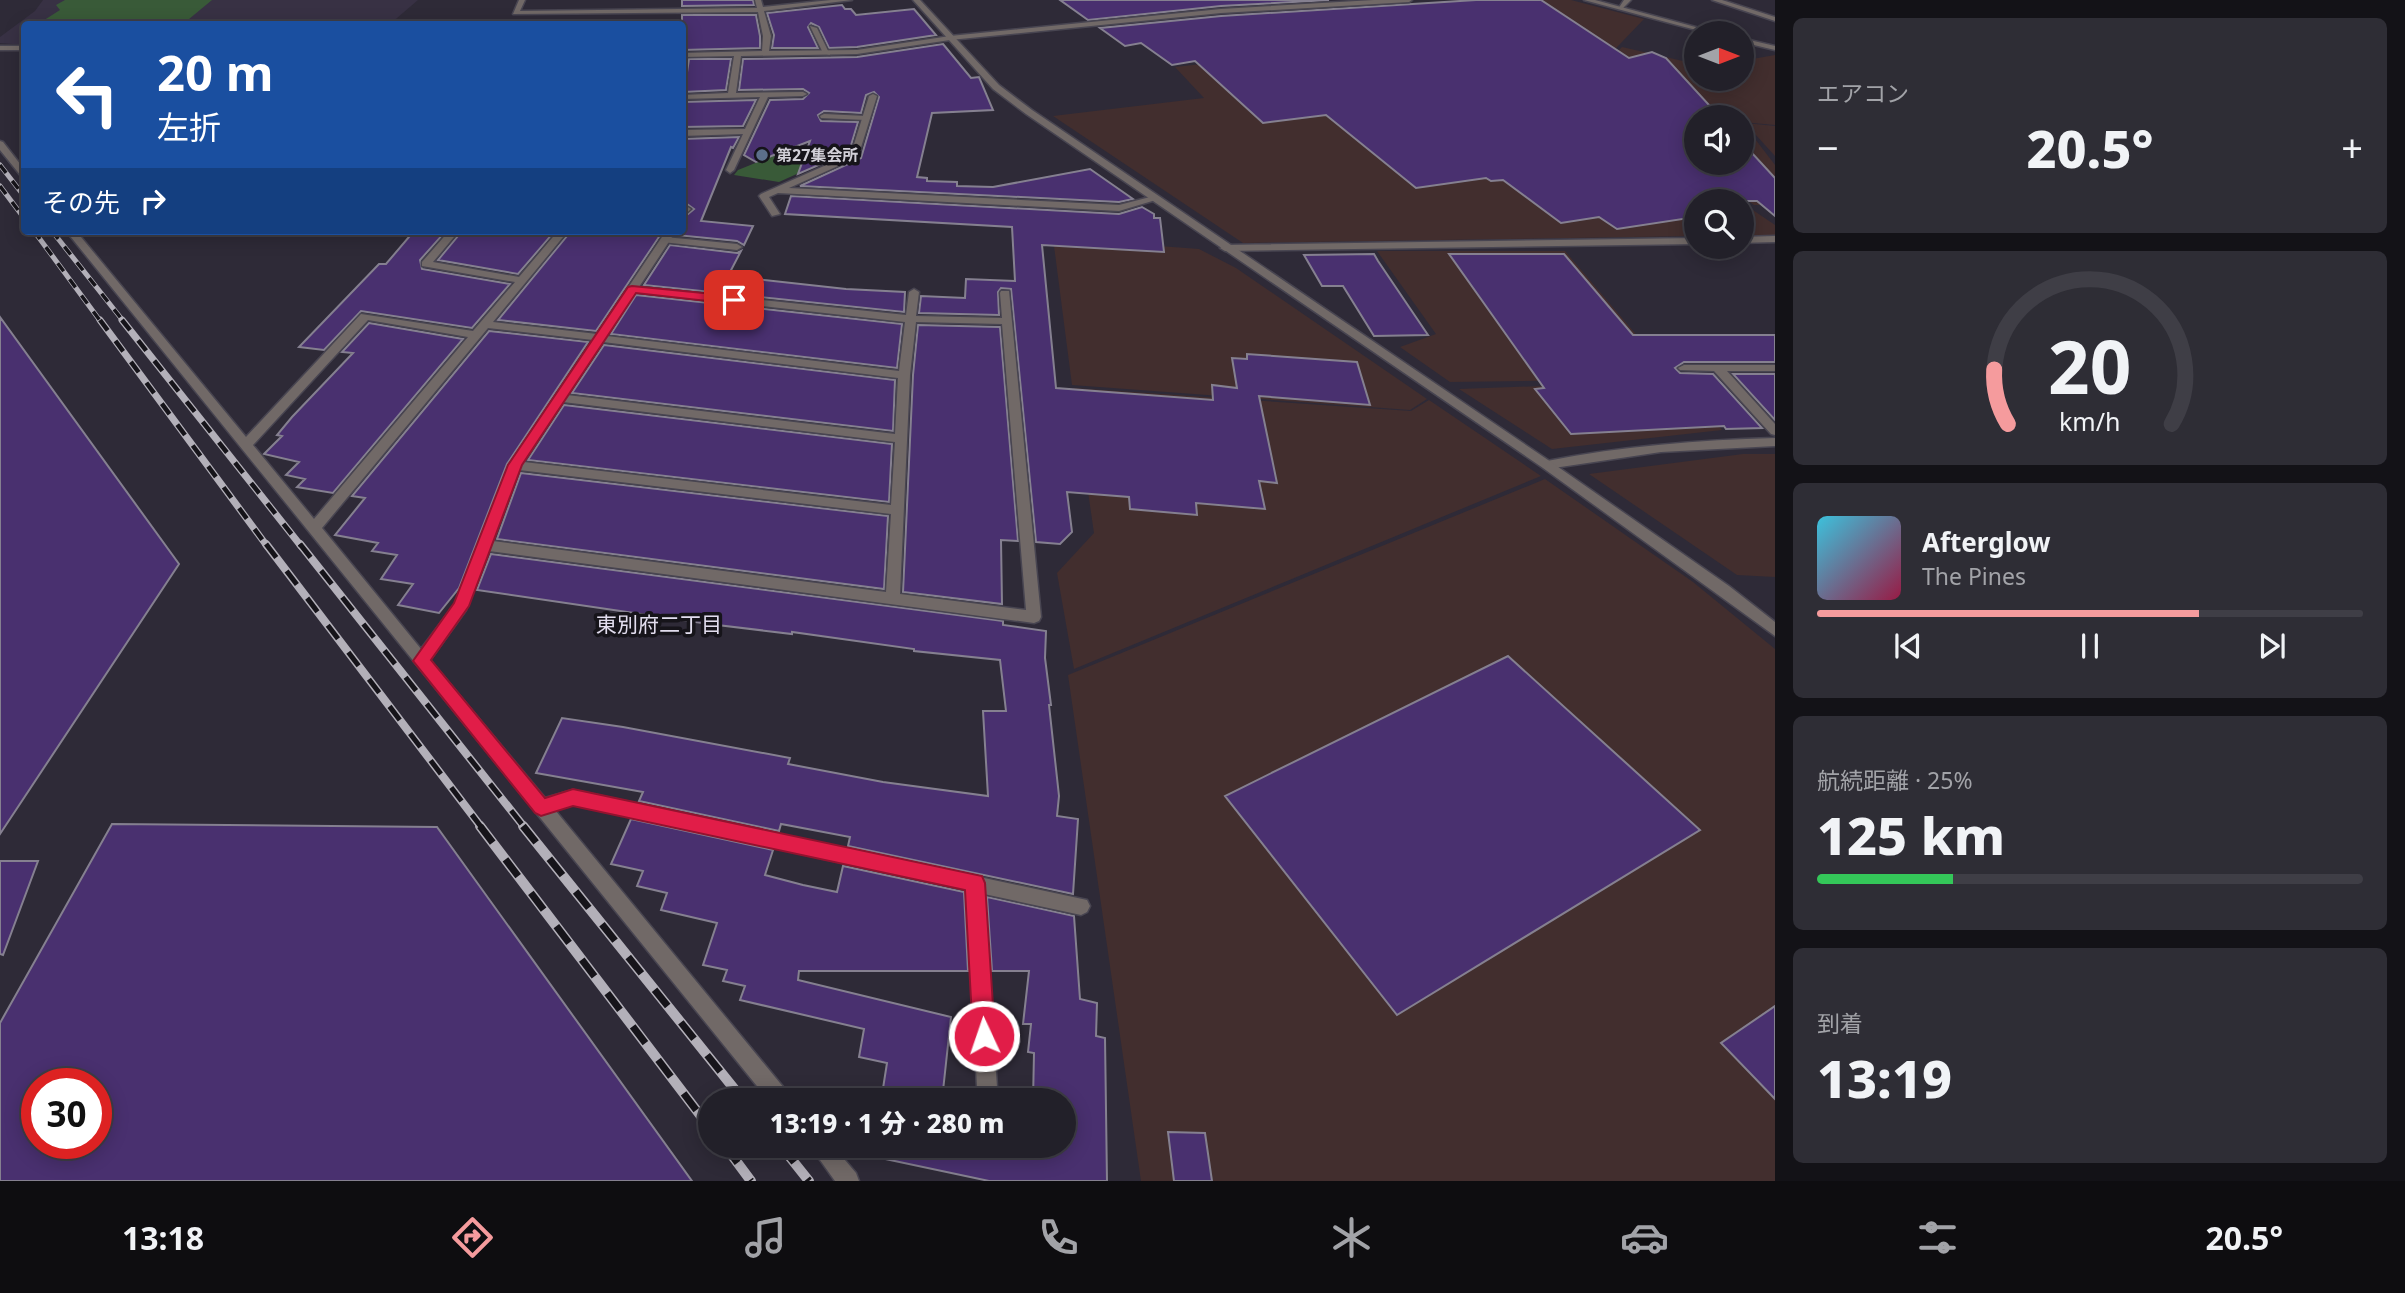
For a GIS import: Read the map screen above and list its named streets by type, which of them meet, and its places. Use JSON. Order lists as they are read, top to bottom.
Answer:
{
  "districts": ["東別府二丁目"],
  "places": ["第27集会所"],
  "north": "right",
  "page": {
    "tile": [
      "エアコン",
      ["航続距離 · 25%", "125 km"],
      ["到着", "13:19"]
    ],
    "turn": ["20 m", "左折"],
    "heat": ["−", "20.5°", "+"],
    "then": "その先",
    "song": ["Afterglow", "The Pines"],
    "limit": "30",
    "trip": "13:19 · 1 分 · 280 m",
    "tabs": ["13:18", "20.5°"],
    "gauge": ["20", "km/h"]
  }
}
